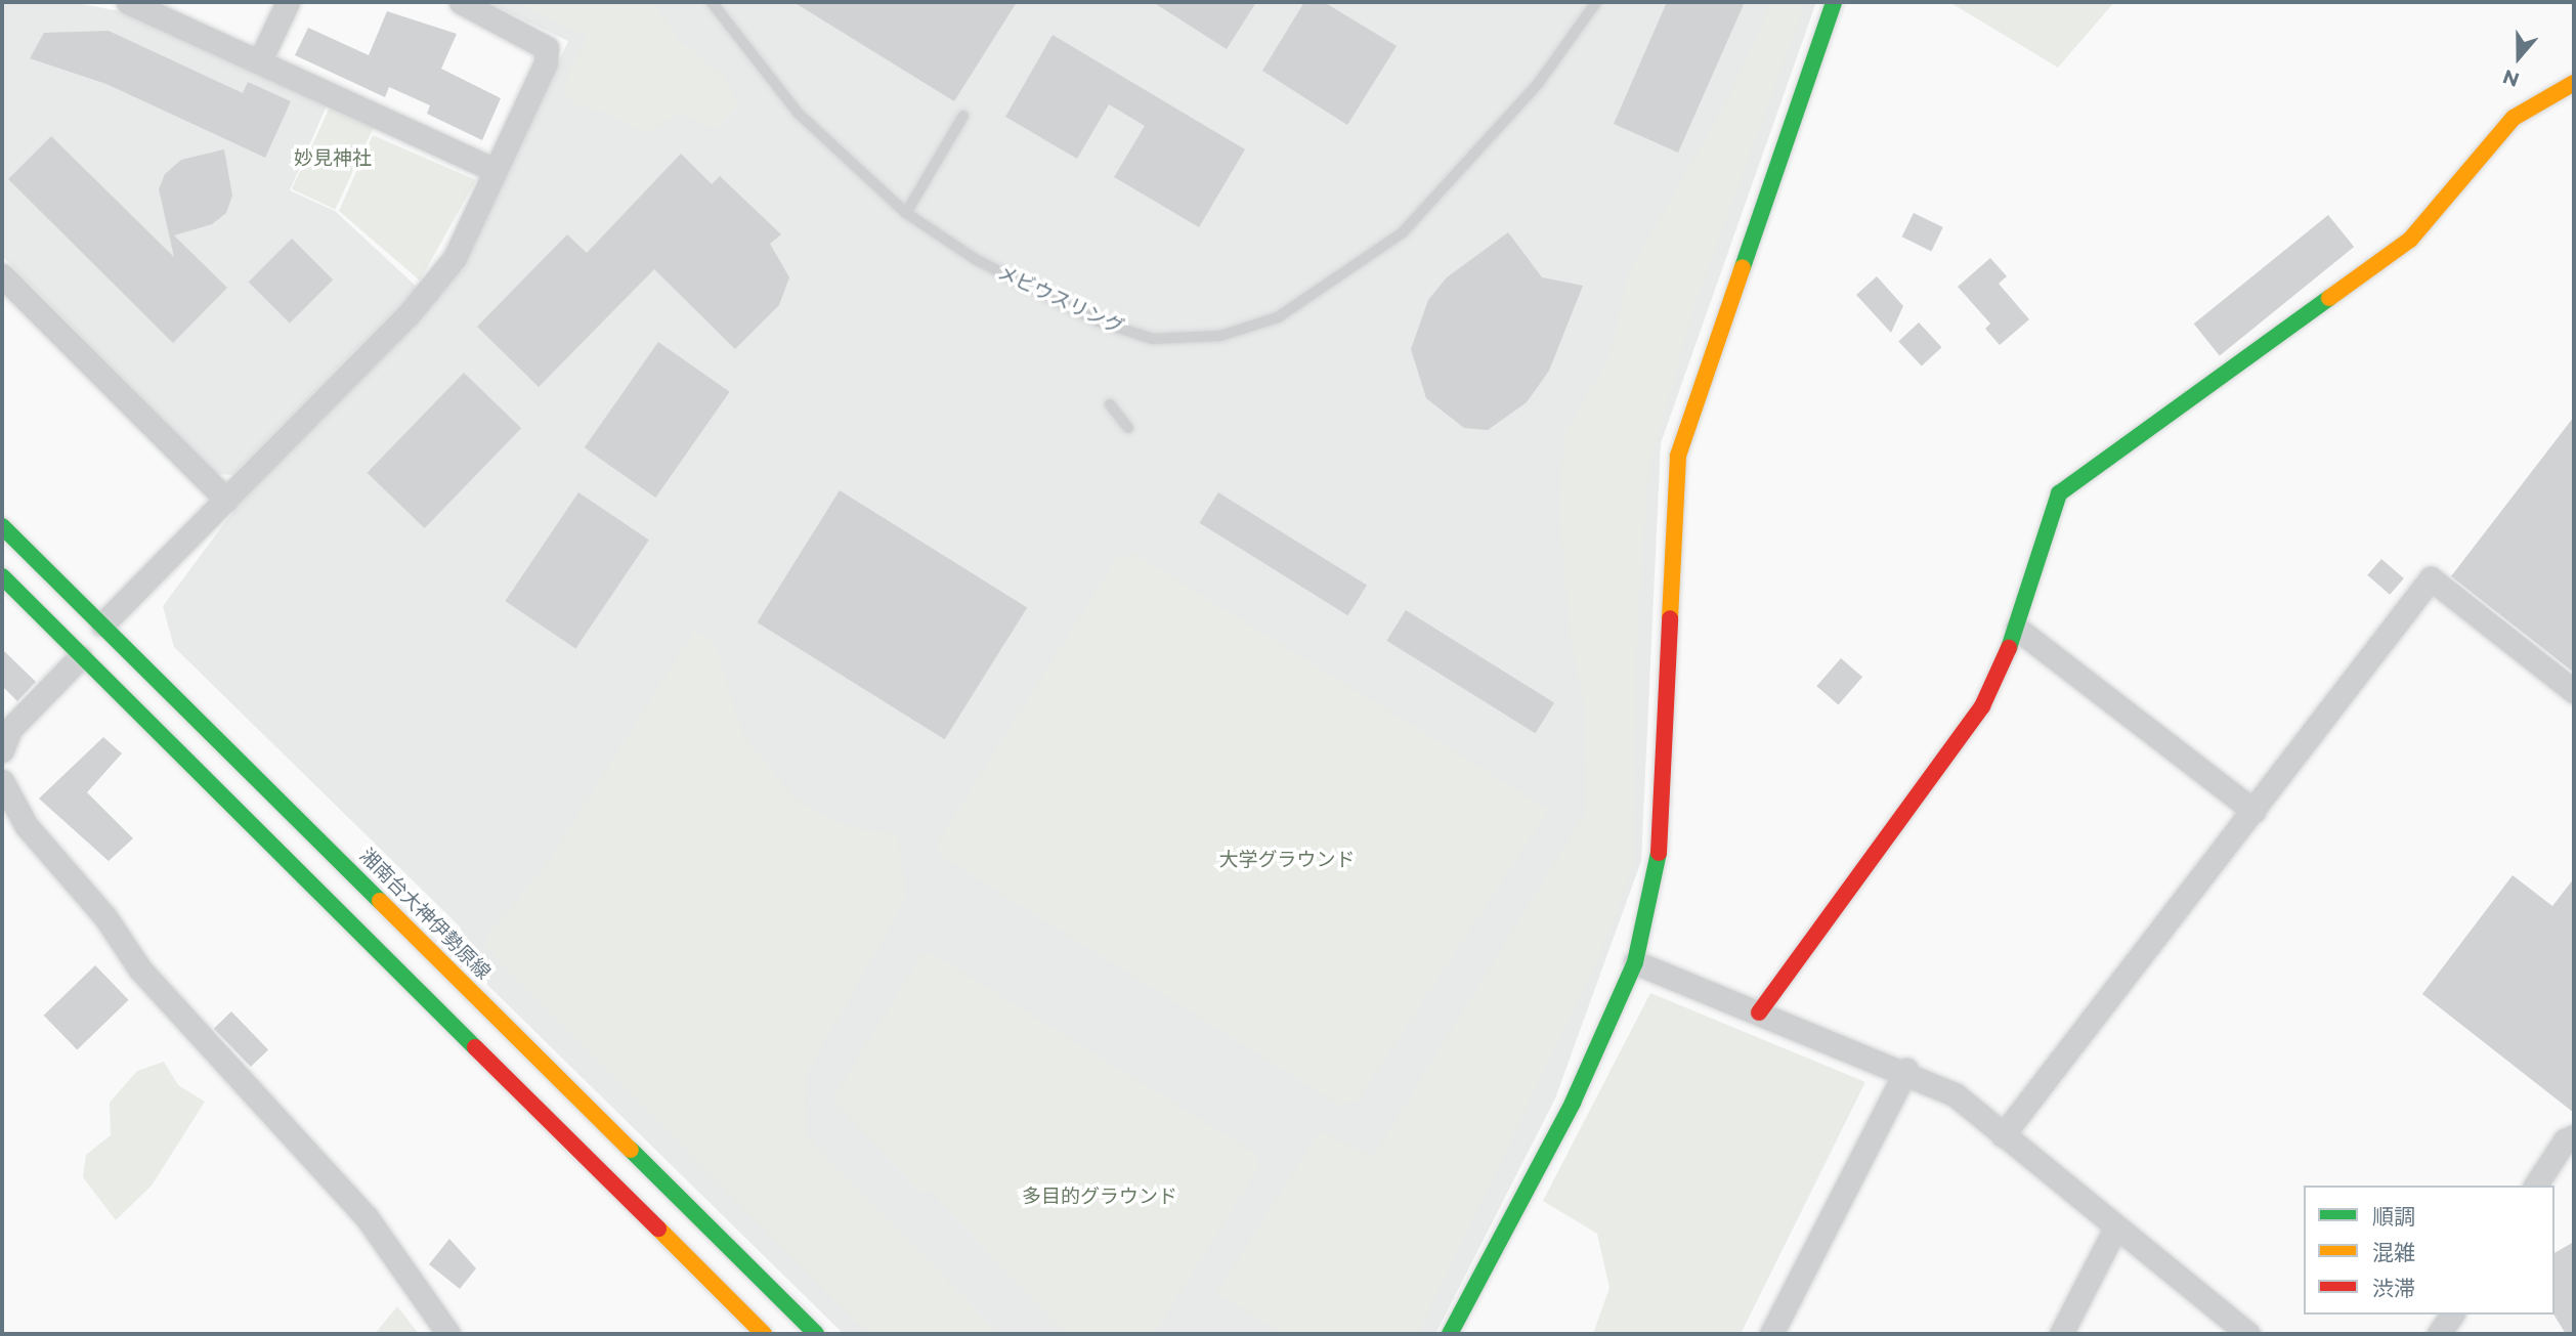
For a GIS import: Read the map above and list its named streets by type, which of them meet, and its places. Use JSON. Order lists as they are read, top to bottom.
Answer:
{
  "streets": {
    "street": ["湘南台大神伊勢原線"],
    "lane": ["メビウスリング"]
  },
  "parks": ["妙見神社", "大学グラウンド", "多目的グラウンド"],
  "legend": ["順調", "混雑", "渋滞"],
  "north": "bottom"
}
